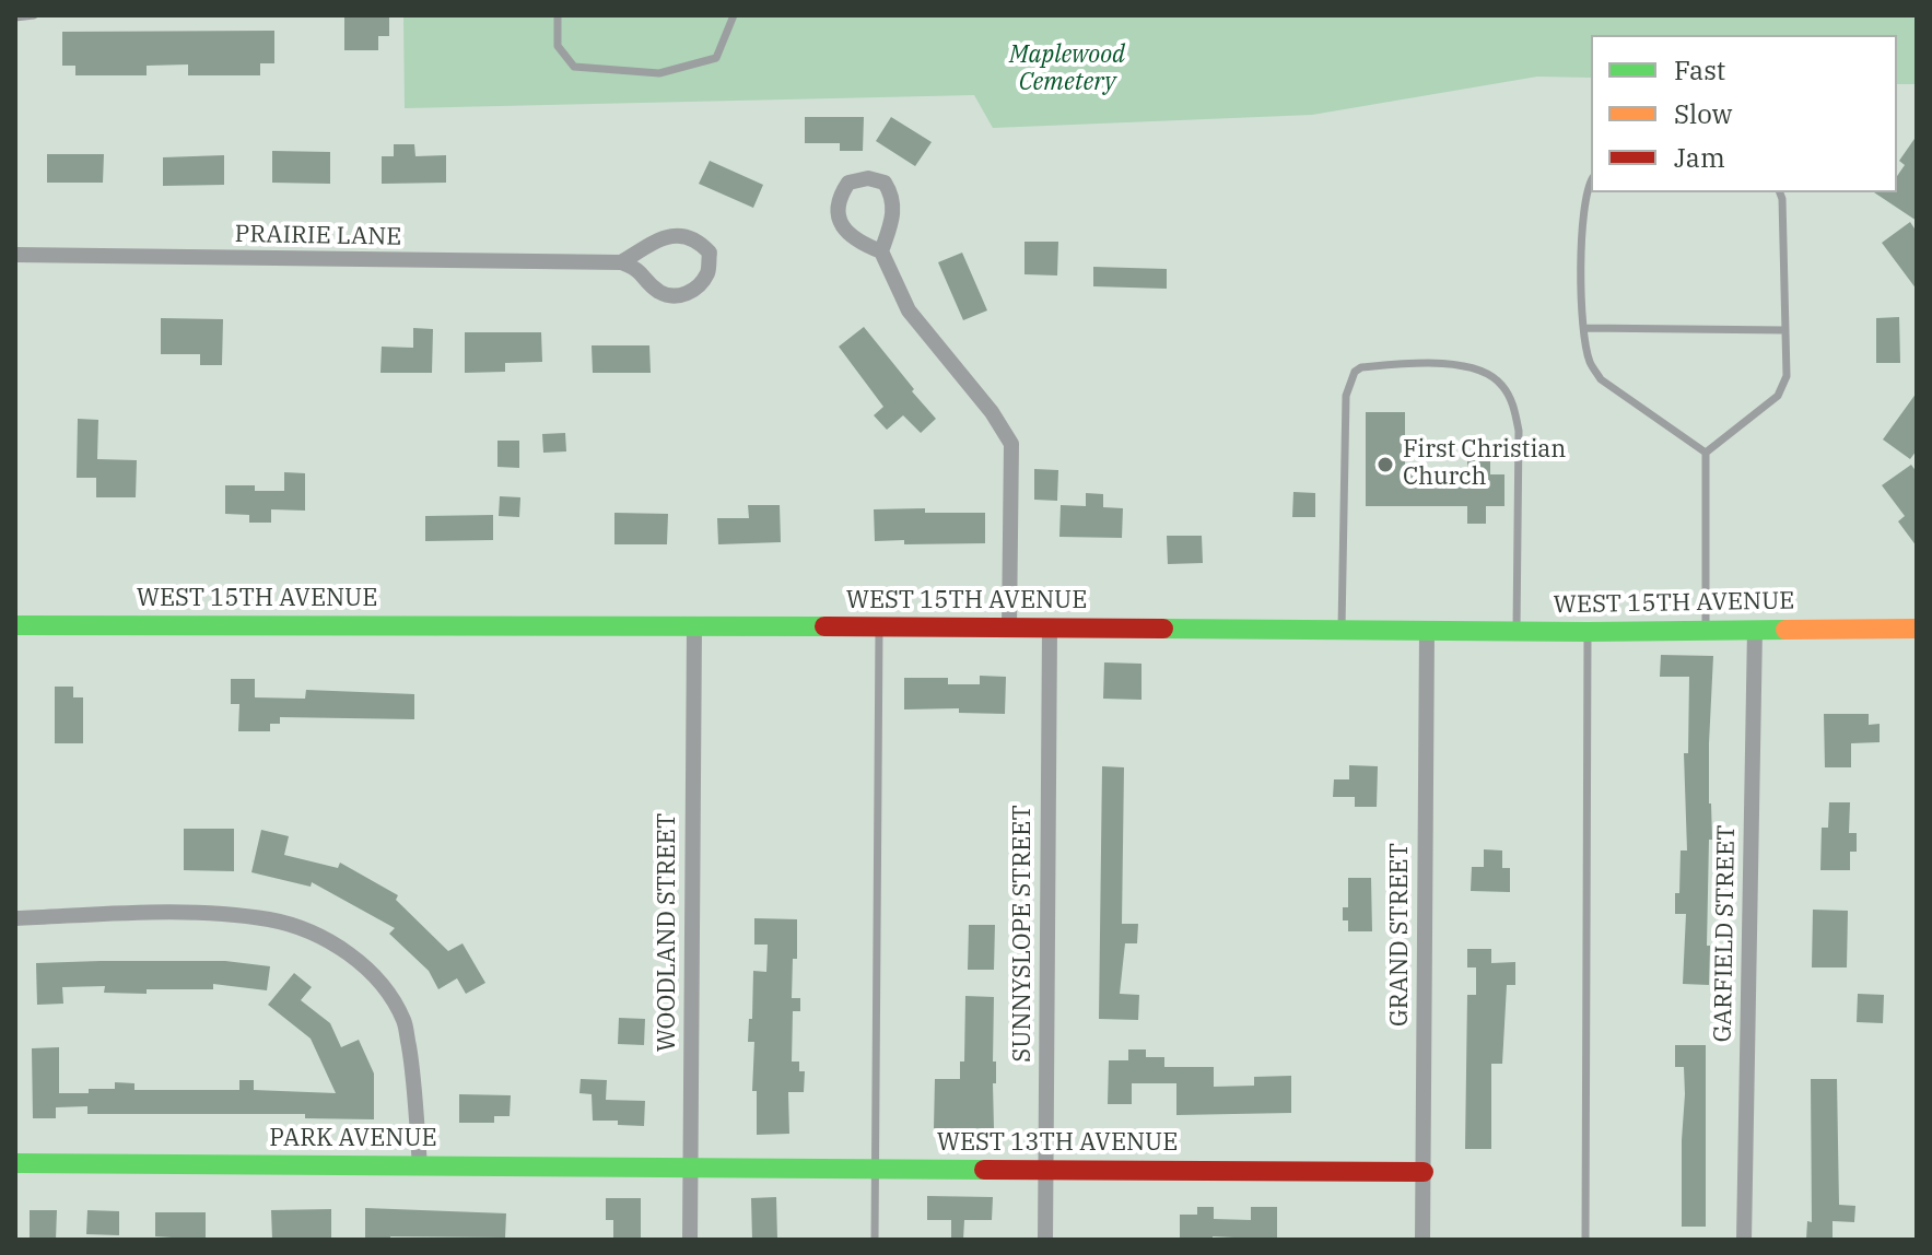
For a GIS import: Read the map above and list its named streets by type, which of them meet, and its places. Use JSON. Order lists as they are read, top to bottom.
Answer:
{
  "streets": {
    "street": [
      "PRAIRIE LANE",
      "WEST 15TH AVENUE",
      "WOODLAND STREET",
      "SUNNYSLOPE STREET",
      "GARFIELD STREET",
      "GRAND STREET",
      "PARK AVENUE",
      "WEST 13TH AVENUE"
    ]
  },
  "crossings": [
    ["WEST 15TH AVENUE", "WOODLAND STREET"],
    ["WEST 15TH AVENUE", "SUNNYSLOPE STREET"],
    ["WEST 15TH AVENUE", "GARFIELD STREET"],
    ["WEST 15TH AVENUE", "GRAND STREET"],
    ["WOODLAND STREET", "PARK AVENUE"],
    ["WOODLAND STREET", "WEST 13TH AVENUE"],
    ["SUNNYSLOPE STREET", "WEST 13TH AVENUE"],
    ["GRAND STREET", "WEST 13TH AVENUE"],
    ["PARK AVENUE", "WEST 13TH AVENUE"]
  ],
  "parks": ["Maplewood Cemetery"],
  "places": ["First Christian Church"],
  "legend": ["Fast", "Slow", "Jam"]
}
